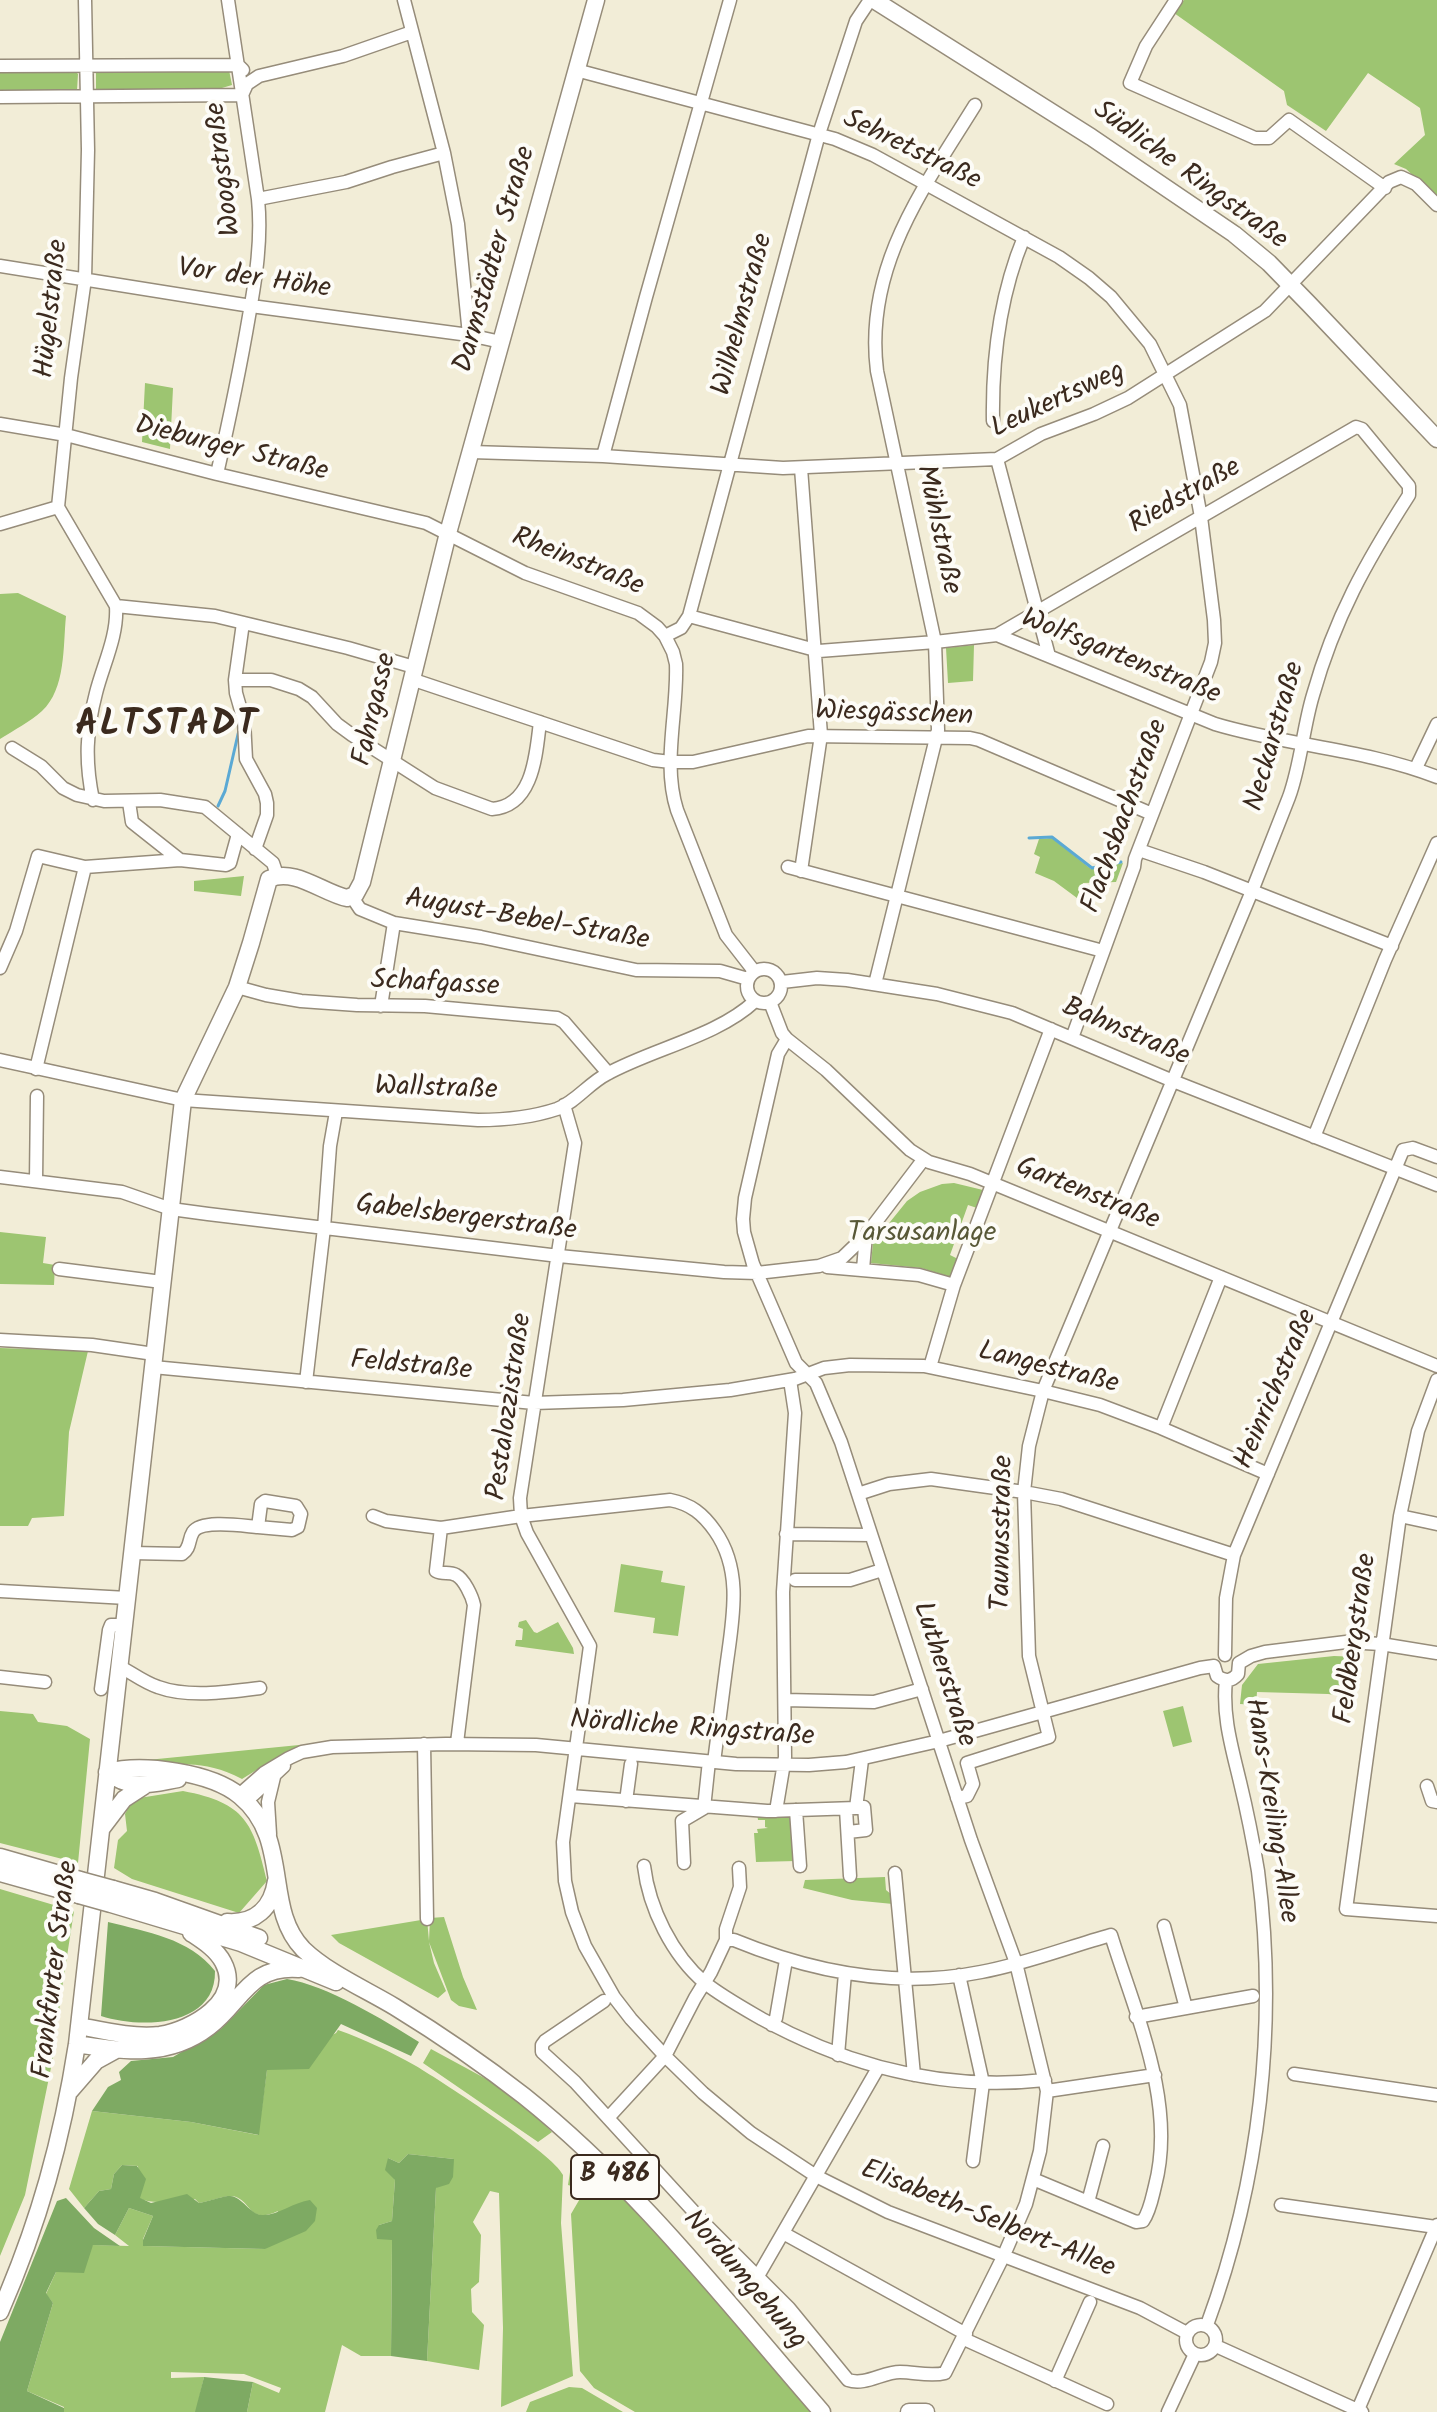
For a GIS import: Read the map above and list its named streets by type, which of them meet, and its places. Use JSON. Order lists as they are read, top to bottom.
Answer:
{
  "streets": {
    "main road": [
      "Südliche Ringstraße",
      "Darmstädter Straße",
      "Fahrgasse",
      "Frankfurter Straße",
      "B 486",
      "Nordumgehung"
    ],
    "street": [
      "Sehretstraße",
      "Woogstraße",
      "Vor der Höhe",
      "Hügelstraße",
      "Wilhelmstraße",
      "Leukertsweg",
      "Dieburger Straße",
      "Riedstraße",
      "Mühlstraße",
      "Rheinstraße",
      "Wolfsgartenstraße",
      "Wiesgässchen",
      "Neckarstraße",
      "Flachsbachstraße",
      "August-Bebel-Straße",
      "Schafgasse",
      "Bahnstraße",
      "Wallstraße",
      "Gartenstraße",
      "Gabelsbergerstraße",
      "Feldstraße",
      "Langestraße",
      "Heinrichstraße",
      "Pestalozzistraße",
      "Taunusstraße",
      "Feldbergstraße",
      "Lutherstraße",
      "Nördliche Ringstraße",
      "Hans-Kreiling-Allee",
      "Elisabeth-Selbert-Allee"
    ]
  },
  "crossings": [
    ["Sehretstraße", "Darmstädter Straße"],
    ["Sehretstraße", "Wilhelmstraße"],
    ["Sehretstraße", "Leukertsweg"],
    ["Sehretstraße", "Mühlstraße"],
    ["Sehretstraße", "Flachsbachstraße"],
    ["Woogstraße", "Vor der Höhe"],
    ["Woogstraße", "Dieburger Straße"],
    ["Südliche Ringstraße", "Wilhelmstraße"],
    ["Südliche Ringstraße", "Leukertsweg"],
    ["Darmstädter Straße", "Vor der Höhe"],
    ["Darmstädter Straße", "Leukertsweg"],
    ["Darmstädter Straße", "Dieburger Straße"],
    ["Darmstädter Straße", "Rheinstraße"],
    ["Darmstädter Straße", "Fahrgasse"],
    ["Vor der Höhe", "Hügelstraße"],
    ["Hügelstraße", "Dieburger Straße"],
    ["Wilhelmstraße", "Leukertsweg"],
    ["Wilhelmstraße", "Wolfsgartenstraße"],
    ["Leukertsweg", "Mühlstraße"],
    ["Leukertsweg", "Flachsbachstraße"],
    ["Dieburger Straße", "Rheinstraße"],
    ["Dieburger Straße", "Fahrgasse"],
    ["Riedstraße", "Wolfsgartenstraße"],
    ["Riedstraße", "Neckarstraße"],
    ["Riedstraße", "Flachsbachstraße"],
    ["Mühlstraße", "Wolfsgartenstraße"],
    ["Mühlstraße", "Wiesgässchen"],
    ["Mühlstraße", "Bahnstraße"],
    ["Rheinstraße", "Fahrgasse"],
    ["Wolfsgartenstraße", "Neckarstraße"],
    ["Wolfsgartenstraße", "Flachsbachstraße"],
    ["Fahrgasse", "Wiesgässchen"],
    ["Fahrgasse", "August-Bebel-Straße"],
    ["Wiesgässchen", "Flachsbachstraße"],
    ["Neckarstraße", "Bahnstraße"],
    ["Neckarstraße", "Taunusstraße"],
    ["Flachsbachstraße", "Bahnstraße"],
    ["August-Bebel-Straße", "Bahnstraße"],
    ["August-Bebel-Straße", "Wallstraße"],
    ["August-Bebel-Straße", "Gartenstraße"],
    ["Schafgasse", "Wallstraße"],
    ["Schafgasse", "Frankfurter Straße"],
    ["Bahnstraße", "Wallstraße"],
    ["Bahnstraße", "Gartenstraße"],
    ["Bahnstraße", "Heinrichstraße"],
    ["Bahnstraße", "Taunusstraße"],
    ["Wallstraße", "Gartenstraße"],
    ["Wallstraße", "Pestalozzistraße"],
    ["Wallstraße", "Frankfurter Straße"],
    ["Gartenstraße", "Heinrichstraße"],
    ["Gartenstraße", "Taunusstraße"],
    ["Gartenstraße", "Lutherstraße"],
    ["Gabelsbergerstraße", "Pestalozzistraße"],
    ["Gabelsbergerstraße", "Lutherstraße"],
    ["Gabelsbergerstraße", "Frankfurter Straße"],
    ["Feldstraße", "Langestraße"],
    ["Feldstraße", "Pestalozzistraße"],
    ["Feldstraße", "Lutherstraße"],
    ["Feldstraße", "Frankfurter Straße"],
    ["Langestraße", "Heinrichstraße"],
    ["Langestraße", "Taunusstraße"],
    ["Langestraße", "Lutherstraße"],
    ["Heinrichstraße", "Nördliche Ringstraße"],
    ["Heinrichstraße", "Hans-Kreiling-Allee"],
    ["Pestalozzistraße", "Nördliche Ringstraße"],
    ["Pestalozzistraße", "Elisabeth-Selbert-Allee"],
    ["Taunusstraße", "Nördliche Ringstraße"],
    ["Lutherstraße", "Nördliche Ringstraße"],
    ["Lutherstraße", "Elisabeth-Selbert-Allee"],
    ["Nördliche Ringstraße", "Hans-Kreiling-Allee"],
    ["Nördliche Ringstraße", "B 486"],
    ["Nördliche Ringstraße", "Elisabeth-Selbert-Allee"],
    ["Hans-Kreiling-Allee", "Elisabeth-Selbert-Allee"],
    ["Frankfurter Straße", "B 486"],
    ["B 486", "Nordumgehung"]
  ],
  "districts": ["ALTSTADT"],
  "parks": ["Tarsusanlage"]
}
